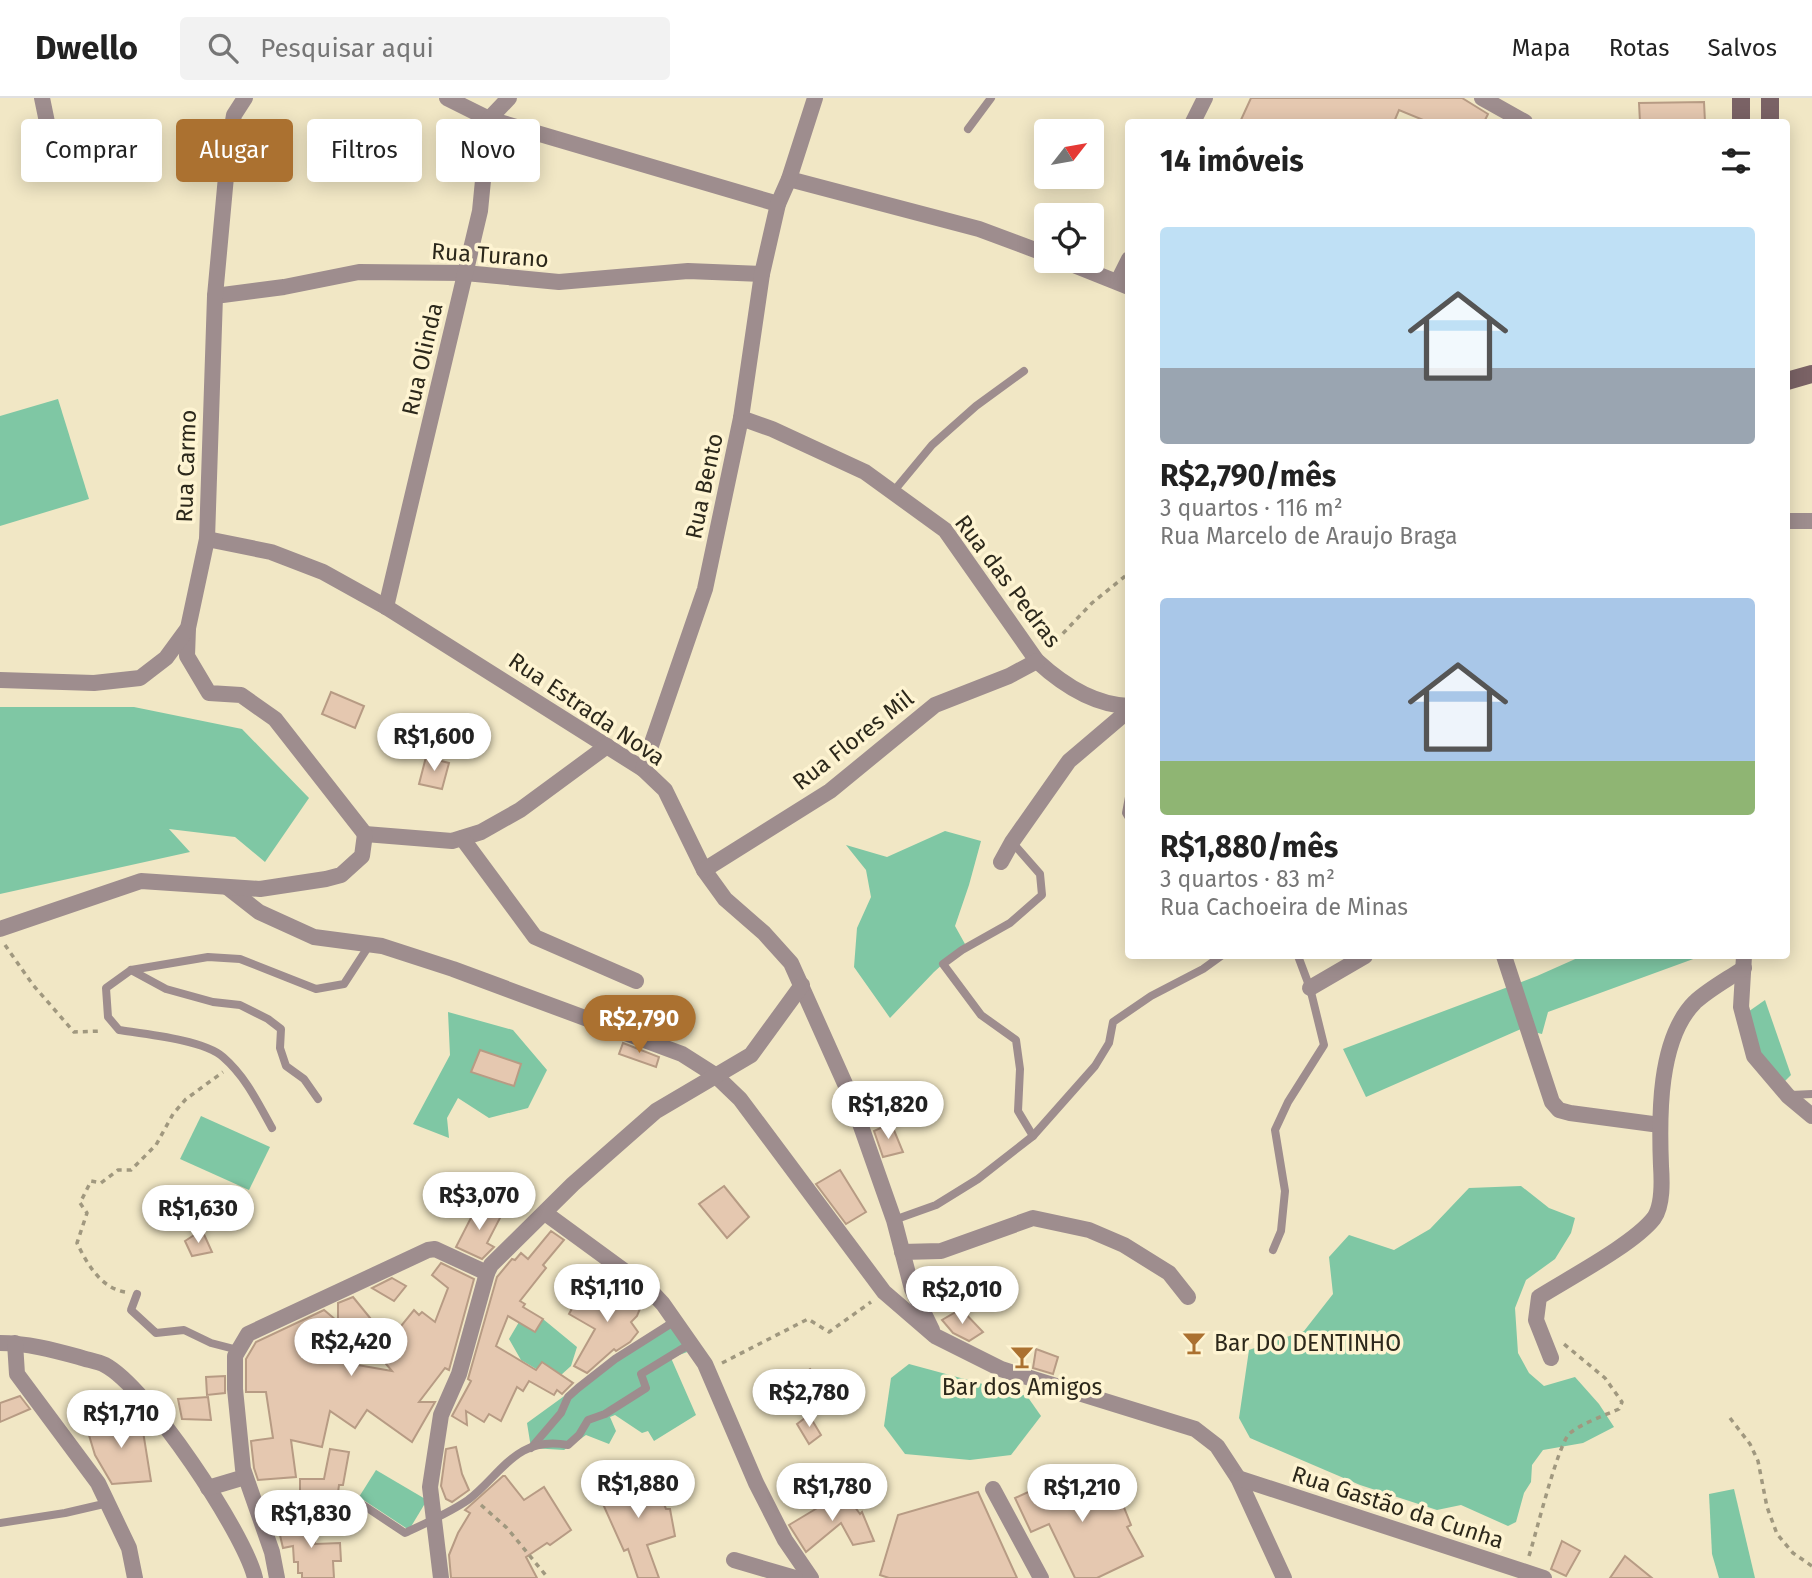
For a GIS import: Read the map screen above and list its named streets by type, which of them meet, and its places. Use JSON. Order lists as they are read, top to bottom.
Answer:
{
  "streets": {
    "street": [
      "Rua Turano",
      "Rua Olinda",
      "Rua Carmo",
      "Rua Bento",
      "Rua das Pedras",
      "Rua Estrada Nova",
      "Rua Flores Mil",
      "Rua Gastão da Cunha"
    ]
  },
  "crossings": [
    ["Rua Turano", "Rua Olinda"],
    ["Rua Turano", "Rua Carmo"],
    ["Rua Turano", "Rua Bento"],
    ["Rua Olinda", "Rua Estrada Nova"],
    ["Rua Carmo", "Rua Estrada Nova"],
    ["Rua Bento", "Rua das Pedras"],
    ["Rua Bento", "Rua Estrada Nova"],
    ["Rua das Pedras", "Rua Flores Mil"],
    ["Rua Estrada Nova", "Rua Flores Mil"]
  ],
  "places": {
    "bar": ["Bar DO DENTINHO", "Bar dos Amigos"]
  },
  "north": "top right",
  "page": {
    "header": "Dwello",
    "search": "Pesquisar aqui",
    "nav": ["Mapa", "Rotas", "Salvos"],
    "chip": [
      "Comprar",
      "Alugar",
      "Filtros",
      "Novo"
    ],
    "heading": "14 imóveis",
    "list": [
      {
        "name": "R$2,790/mês",
        "note": "3 quartos · 116 m² · Rua Marcelo de Araujo Braga"
      },
      {
        "name": "R$1,880/mês",
        "note": "3 quartos · 83 m² · Rua Cachoeira de Minas"
      }
    ],
    "price": [
      "R$1,600",
      "R$2,790",
      "R$1,820",
      "R$3,070",
      "R$1,630",
      "R$1,110",
      "R$2,010",
      "R$2,420",
      "R$2,780",
      "R$1,710",
      "R$1,880",
      "R$1,780",
      "R$1,210",
      "R$1,830"
    ]
  }
}
